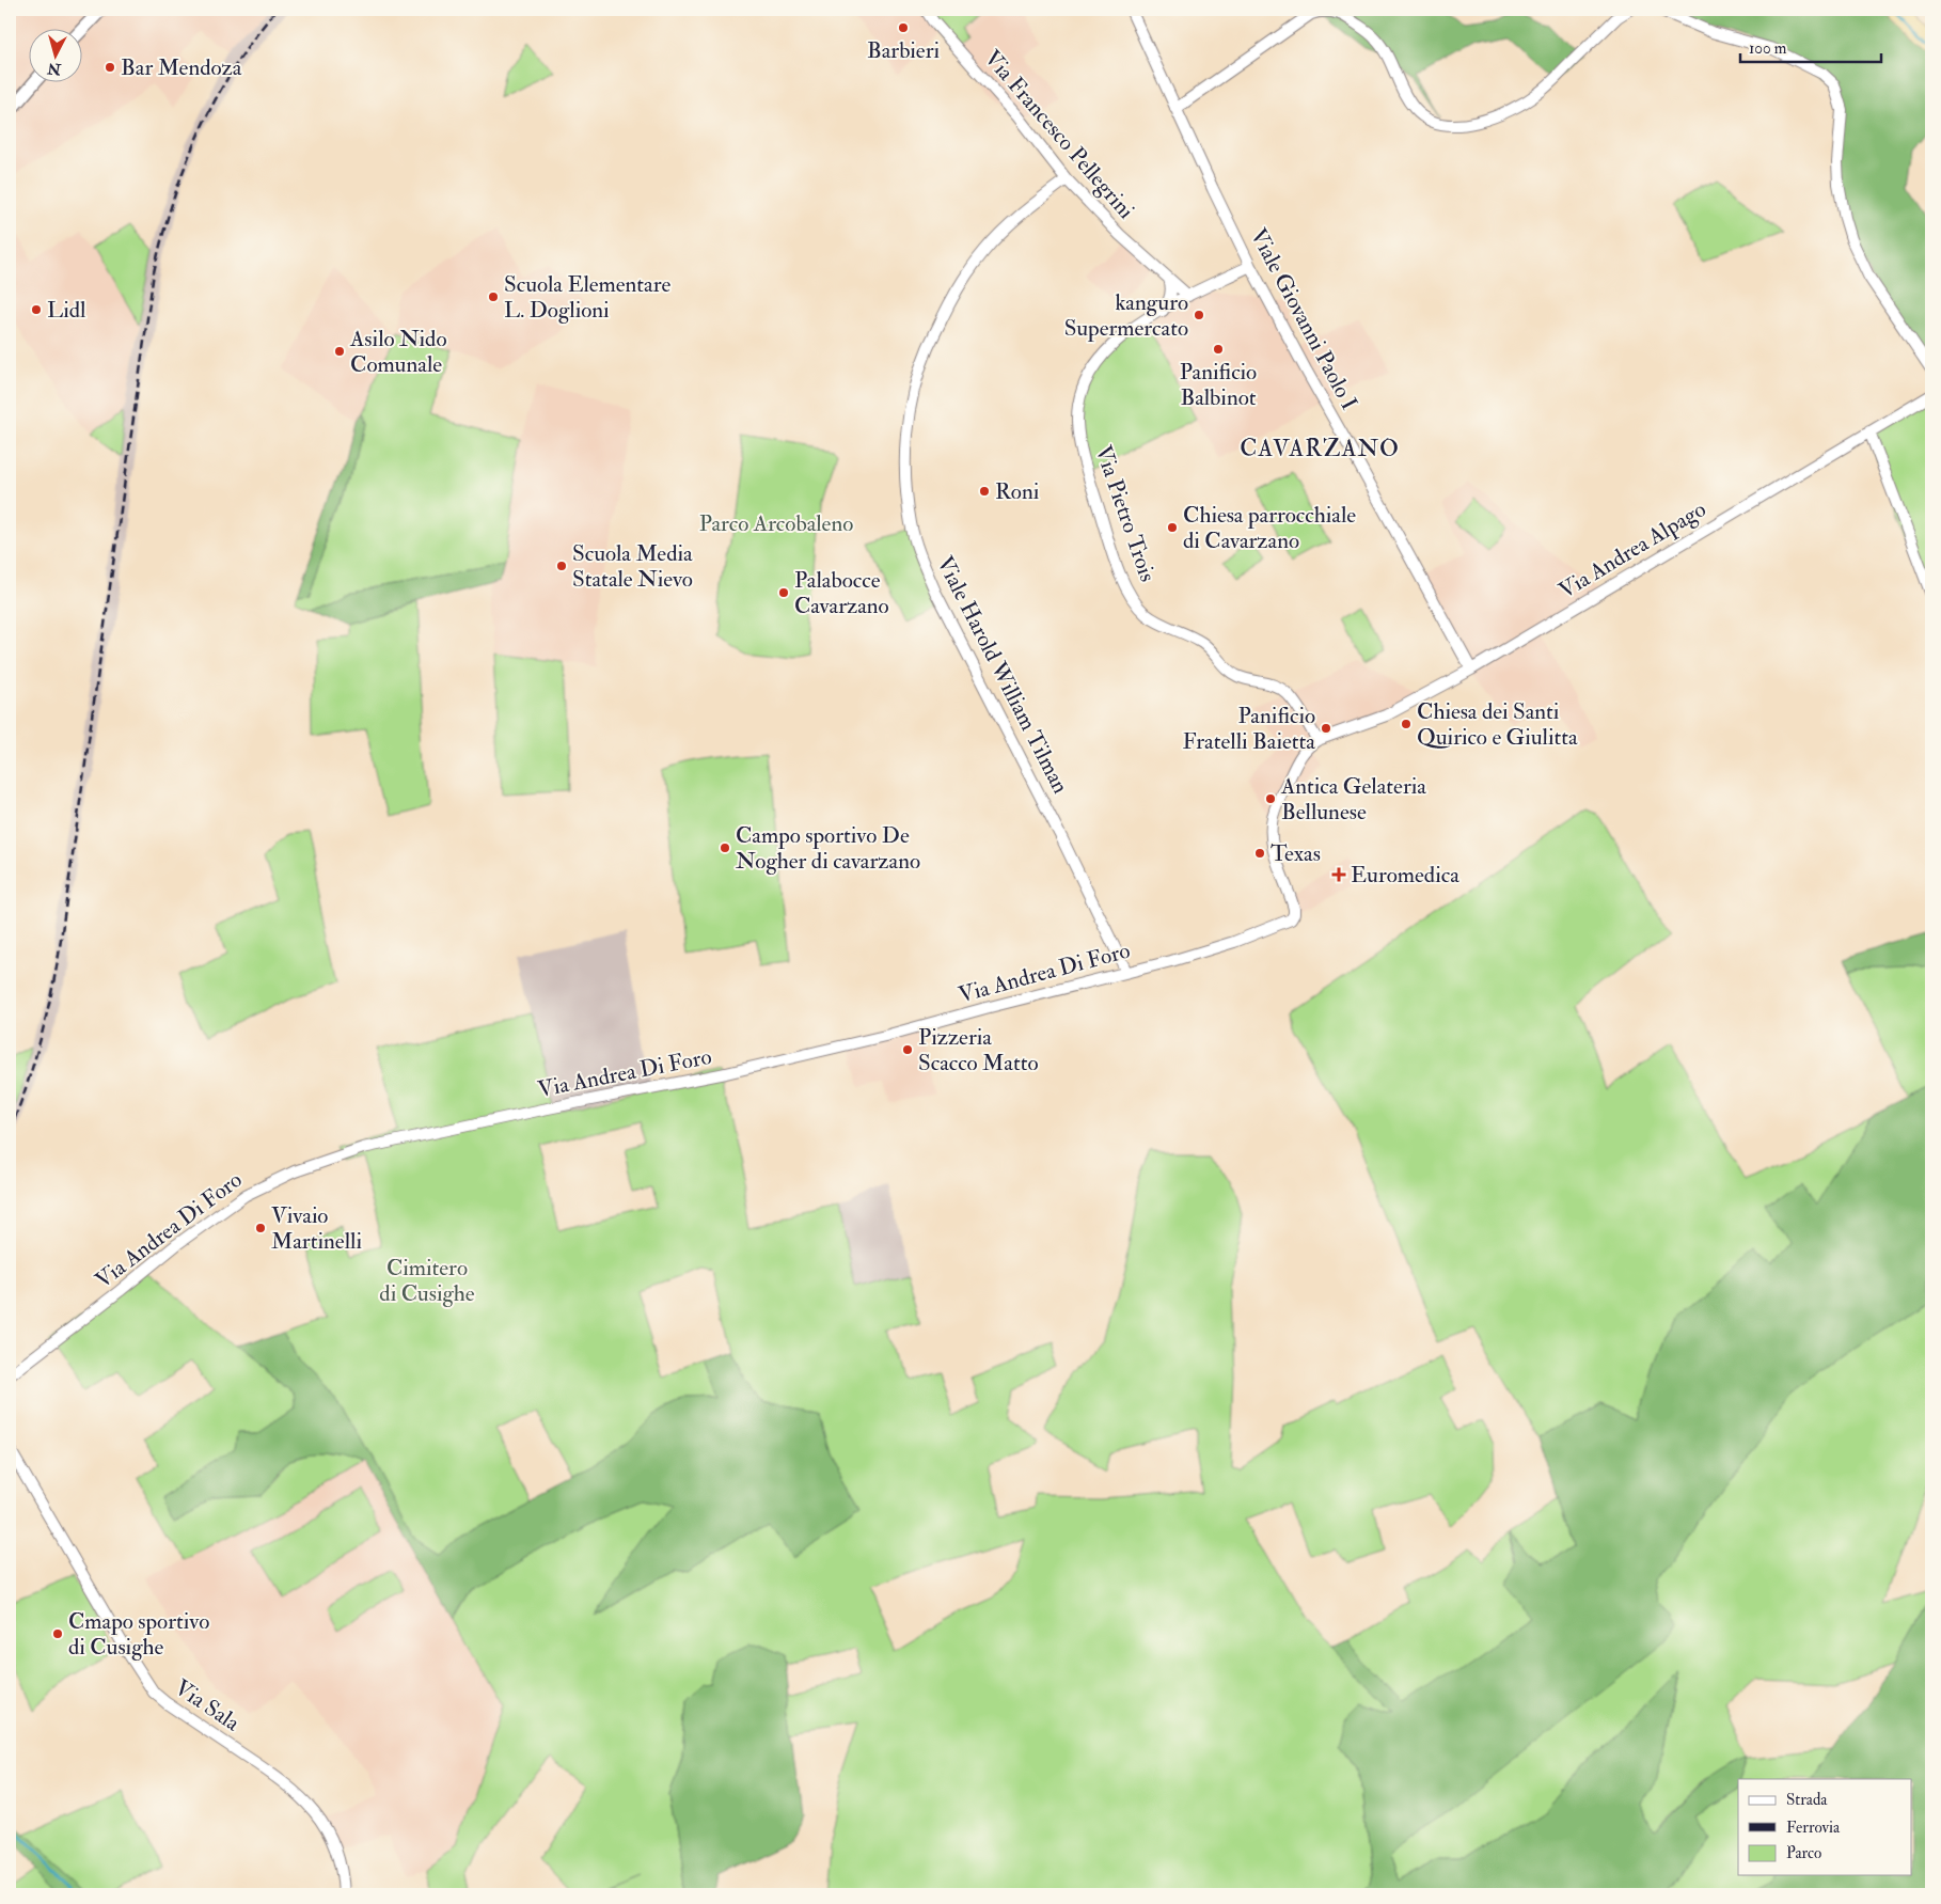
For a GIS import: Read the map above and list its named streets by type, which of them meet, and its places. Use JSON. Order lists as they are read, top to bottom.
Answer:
{
  "streets": {
    "street": [
      "Via Francesco Pellegrini",
      "Viale Giovanni Paolo I",
      "Via Pietro Trois",
      "Via Andrea Alpago",
      "Viale Harold William Tilman",
      "Via Andrea Di Foro",
      "Via Sala"
    ]
  },
  "crossings": [
    ["Via Francesco Pellegrini", "Via Pietro Trois"],
    ["Via Francesco Pellegrini", "Viale Harold William Tilman"],
    ["Viale Giovanni Paolo I", "Via Pietro Trois"],
    ["Viale Giovanni Paolo I", "Via Andrea Alpago"],
    ["Via Pietro Trois", "Via Andrea Alpago"],
    ["Via Pietro Trois", "Via Andrea Di Foro"],
    ["Via Andrea Alpago", "Via Andrea Di Foro"],
    ["Viale Harold William Tilman", "Via Andrea Di Foro"]
  ],
  "districts": ["CAVARZANO"],
  "parks": ["Parco Arcobaleno", "Cimitero di Cusighe"],
  "places": {
    "other": [
      "Barbieri",
      "Bar Mendoza",
      "Scuola Elementare L. Doglioni",
      "Lidl",
      "kanguro Supermercato",
      "Panificio Balbinot",
      "Asilo Nido Comunale",
      "Roni",
      "Chiesa parrocchiale di Cavarzano",
      "Scuola Media Statale Nievo",
      "Palabocce Cavarzano",
      "Chiesa dei Santi Quirico e Giulitta",
      "Panificio Fratelli Baietta",
      "Antica Gelateria Bellunese",
      "Campo sportivo De Nogher di cavarzano",
      "Texas",
      "Pizzeria Scacco Matto",
      "Vivaio Martinelli",
      "Cmapo sportivo di Cusighe"
    ],
    "health": ["Euromedica"]
  },
  "legend": ["Strada", "Ferrovia", "Parco"],
  "scale_bar": "100 m",
  "north": "bottom"
}
